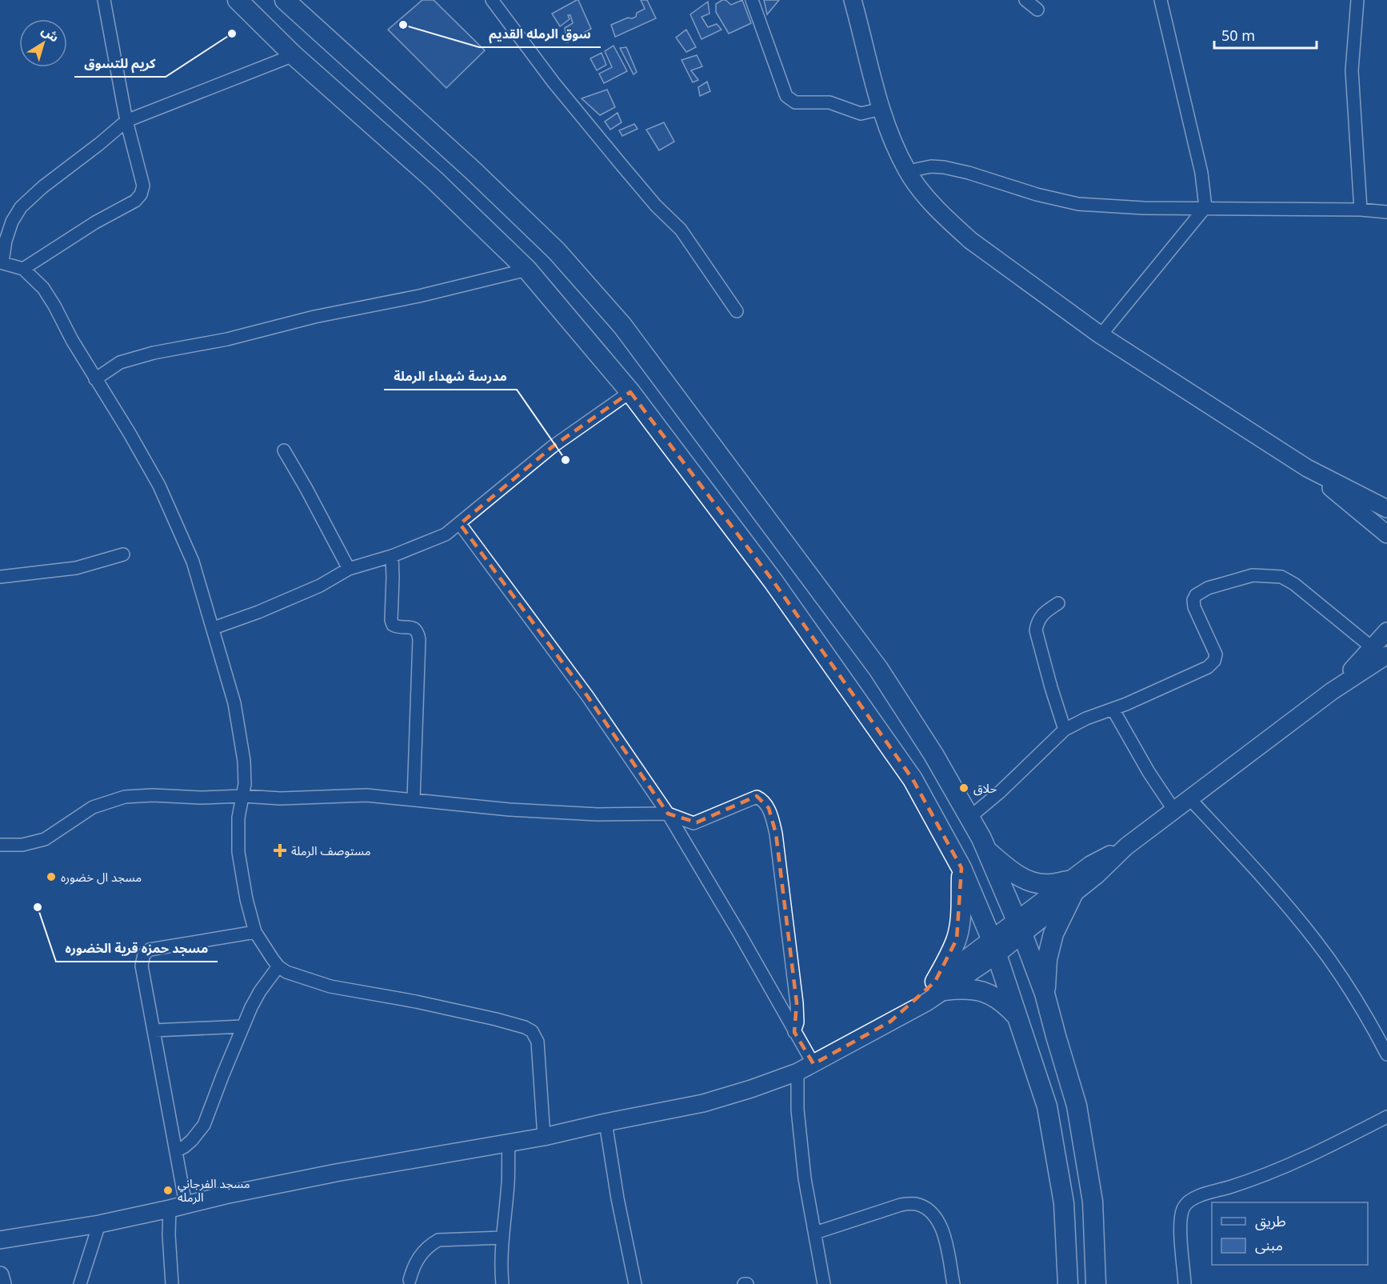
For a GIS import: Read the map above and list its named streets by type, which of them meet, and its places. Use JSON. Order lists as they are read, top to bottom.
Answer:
{
  "places": {
    "other": [
      "سوق الرمله القديم",
      "كريم للتسوق",
      "مدرسة شهداء الرملة",
      "حلاق",
      "مسجد ال خضوره",
      "مسجد حمزه قرية الخضوره",
      "مسجد الفرجاني الرمله"
    ],
    "health": ["مستوصف الرملة"]
  },
  "legend": ["طريق", "مبنى"],
  "scale_bar": "50 m",
  "north": "top right"
}
